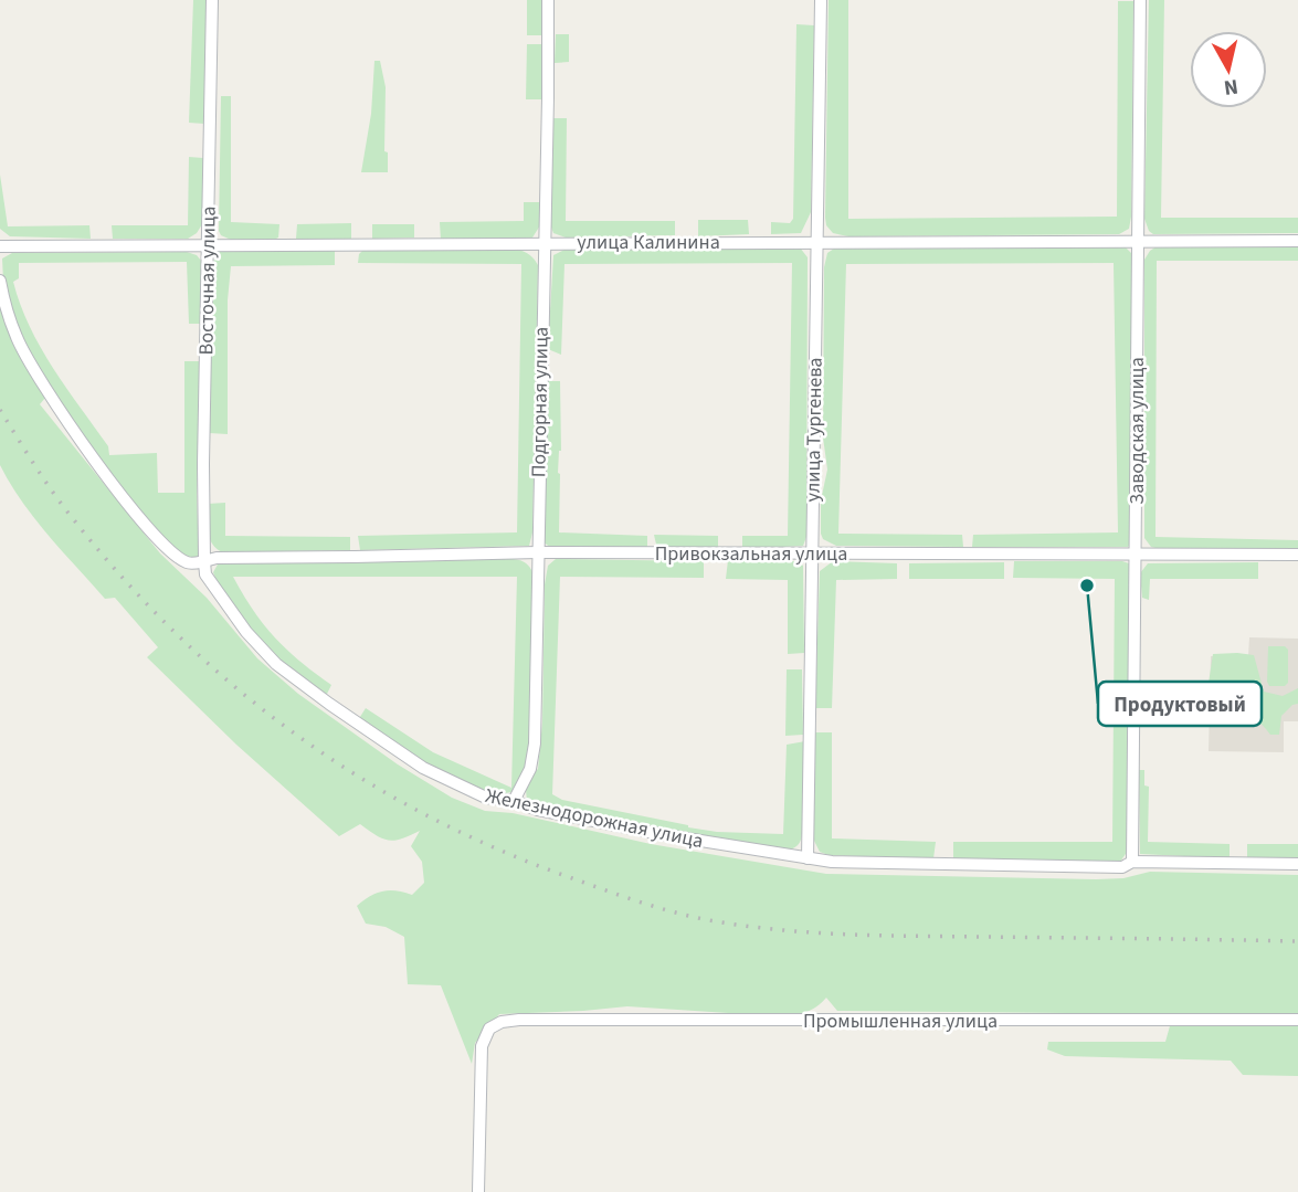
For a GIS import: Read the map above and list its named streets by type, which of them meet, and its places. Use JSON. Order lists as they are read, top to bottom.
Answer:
{
  "streets": {
    "street": [
      "улица Калинина",
      "Восточная улица",
      "Подгорная улица",
      "улица Тургенева",
      "Заводская улица",
      "Привокзальная улица",
      "Железнодорожная улица",
      "Промышленная улица"
    ]
  },
  "crossings": [
    ["улица Калинина", "Восточная улица"],
    ["улица Калинина", "Подгорная улица"],
    ["улица Калинина", "улица Тургенева"],
    ["улица Калинина", "Заводская улица"],
    ["Восточная улица", "Привокзальная улица"],
    ["Восточная улица", "Железнодорожная улица"],
    ["Подгорная улица", "Привокзальная улица"],
    ["Подгорная улица", "Железнодорожная улица"],
    ["улица Тургенева", "Привокзальная улица"],
    ["улица Тургенева", "Железнодорожная улица"],
    ["Заводская улица", "Привокзальная улица"],
    ["Заводская улица", "Железнодорожная улица"],
    ["Привокзальная улица", "Железнодорожная улица"]
  ],
  "places": ["Продуктовый"],
  "north": "bottom"
}
